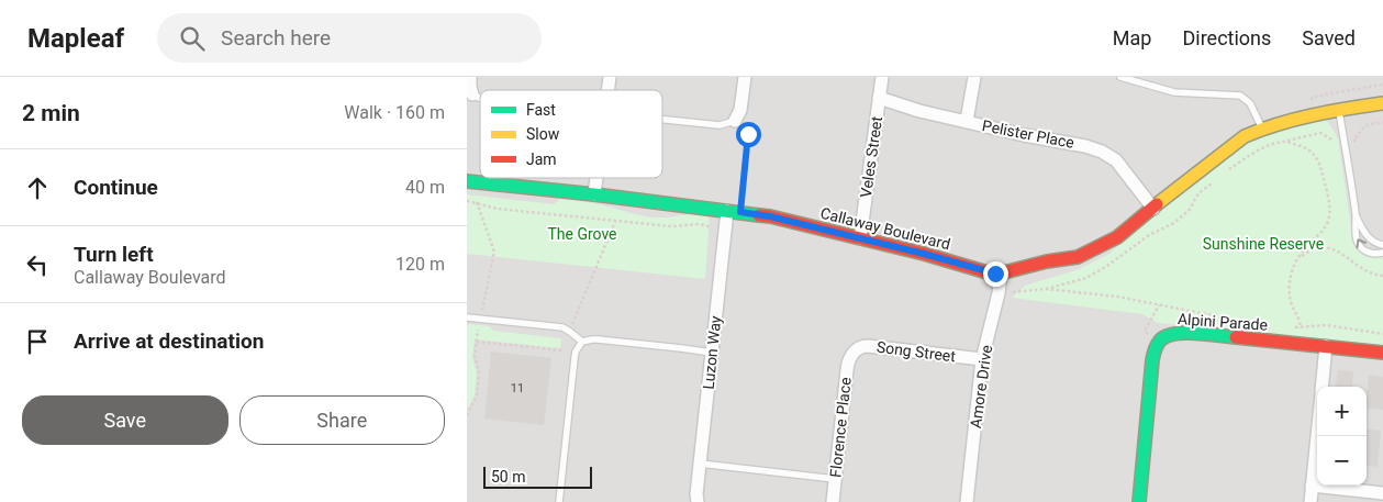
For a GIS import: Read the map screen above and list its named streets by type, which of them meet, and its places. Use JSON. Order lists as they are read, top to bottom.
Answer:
{
  "streets": {
    "street": [
      "Pelister Place",
      "Veles Street",
      "Callaway Boulevard",
      "Alpini Parade",
      "Song Street",
      "Luzon Way",
      "Amore Drive",
      "Florence Place"
    ]
  },
  "crossings": [
    ["Pelister Place", "Veles Street"],
    ["Pelister Place", "Callaway Boulevard"],
    ["Veles Street", "Callaway Boulevard"],
    ["Callaway Boulevard", "Luzon Way"],
    ["Callaway Boulevard", "Amore Drive"],
    ["Song Street", "Amore Drive"],
    ["Song Street", "Florence Place"]
  ],
  "parks": ["The Grove", "Sunshine Reserve"],
  "house_numbers": ["11"],
  "legend": ["Fast", "Slow", "Jam"],
  "scale_bar": "50 m",
  "page": {
    "header": "Mapleaf",
    "search": "Search here",
    "nav": ["Map", "Directions", "Saved"],
    "heading": ["2 min", "Walk · 160 m"],
    "list": [
      ["Continue", "40 m"],
      ["Turn left", "Callaway Boulevard", "120 m"],
      "Arrive at destination"
    ],
    "buttons": ["Save", "Share"],
    "map_buttons": ["+", "−"],
    "scale": "50 m"
  }
}
